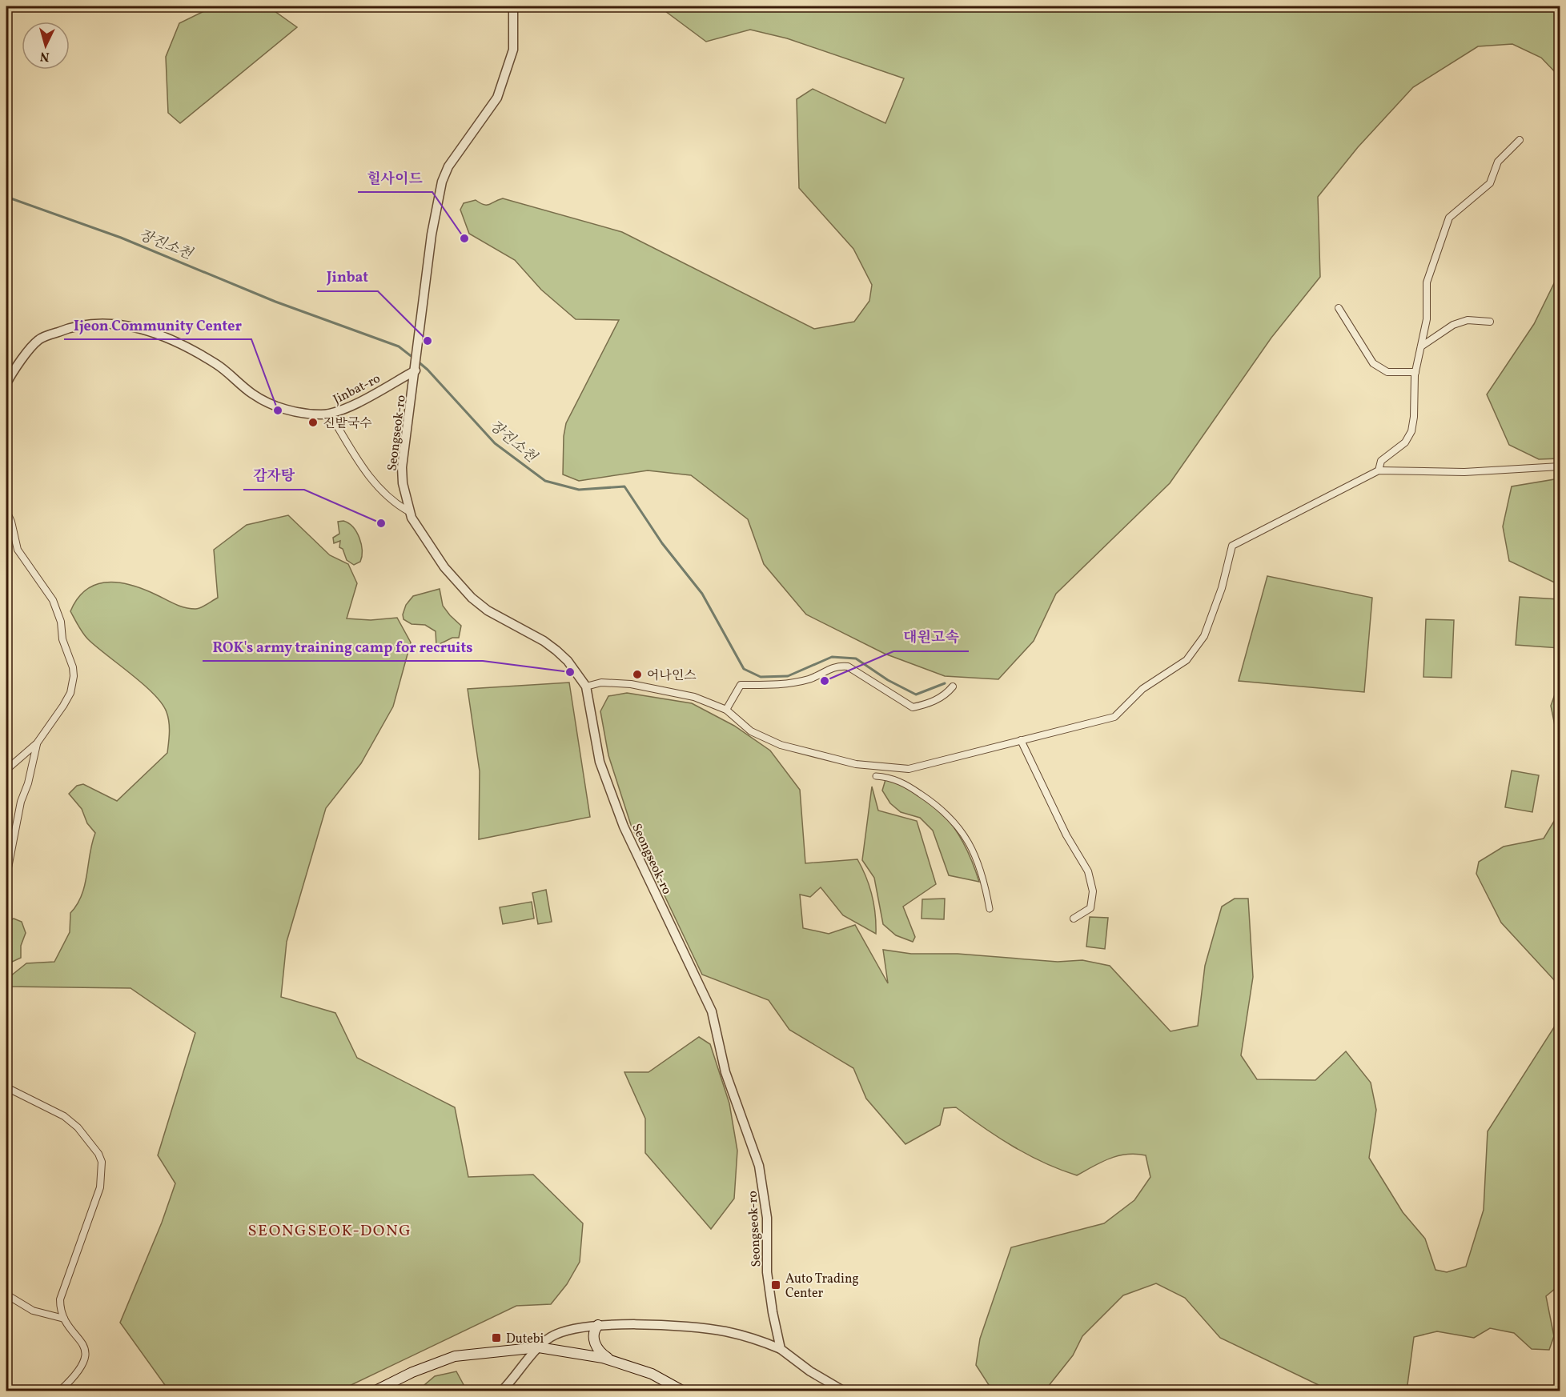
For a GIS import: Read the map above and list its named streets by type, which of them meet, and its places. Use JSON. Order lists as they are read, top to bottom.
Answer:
{
  "streets": {
    "street": ["Jinbat-ro", "Seongseok-ro"]
  },
  "crossings": [
    ["Jinbat-ro", "Seongseok-ro"]
  ],
  "districts": ["SEONGSEOK-DONG"],
  "water": ["장진소천"],
  "places": {
    "other": [
      "힐사이드",
      "Jinbat",
      "Ijeon Community Center",
      "진밭국수",
      "감자탕",
      "ROK's army training camp for recruits",
      "어나인스",
      "대원고속"
    ],
    "transit": ["Auto Trading Center", "Dutebi"]
  },
  "north": "bottom"
}
